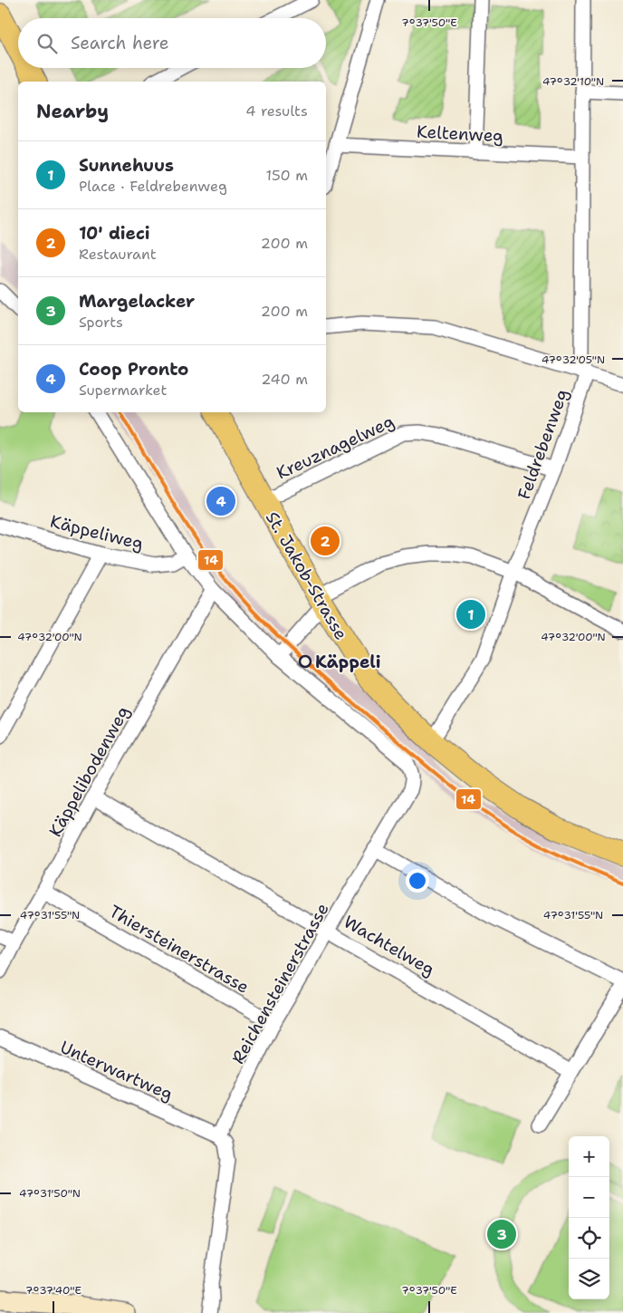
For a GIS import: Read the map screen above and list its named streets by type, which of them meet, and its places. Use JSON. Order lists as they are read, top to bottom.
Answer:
{
  "streets": {
    "main road": ["St. Jakob-Strasse"],
    "street": [
      "Keltenweg",
      "Feldrebenweg",
      "Kreuznagelweg",
      "Käppeliweg",
      "Käppelibodenweg",
      "Wachtelweg",
      "Thiersteinerstrasse",
      "Reichensteinerstrasse",
      "Unterwartweg"
    ]
  },
  "crossings": [
    ["Keltenweg", "Feldrebenweg"],
    ["Feldrebenweg", "Kreuznagelweg"],
    ["Feldrebenweg", "St. Jakob-Strasse"],
    ["Kreuznagelweg", "St. Jakob-Strasse"],
    ["Käppelibodenweg", "Wachtelweg"],
    ["Käppelibodenweg", "Thiersteinerstrasse"],
    ["Wachtelweg", "Reichensteinerstrasse"],
    ["Thiersteinerstrasse", "Reichensteinerstrasse"],
    ["Reichensteinerstrasse", "Unterwartweg"]
  ],
  "places": ["Käppeli"],
  "lines": ["transit line 14"],
  "page": {
    "search": "Search here",
    "heading": ["Nearby", "4 results"],
    "list": [
      {
        "mark": "1",
        "name": "Sunnehuus",
        "note": "Place · Feldrebenweg",
        "value": "150 m"
      },
      {
        "mark": "2",
        "name": "10' dieci",
        "note": "Restaurant",
        "value": "200 m"
      },
      {
        "mark": "3",
        "name": "Margelacker",
        "note": "Sports",
        "value": "200 m"
      },
      {
        "mark": "4",
        "name": "Coop Pronto",
        "note": "Supermarket",
        "value": "240 m"
      }
    ],
    "pins": [
      "4",
      "2",
      "1",
      "3"
    ],
    "map_buttons": ["+", "−"]
  },
  "coordinates": [
    "7°37'50\"E",
    "47°32'10\"N",
    "47°32'05\"N",
    "47°32'00\"N",
    "47°31'55\"N",
    "47°31'50\"N",
    "7°37'40\"E"
  ]
}
